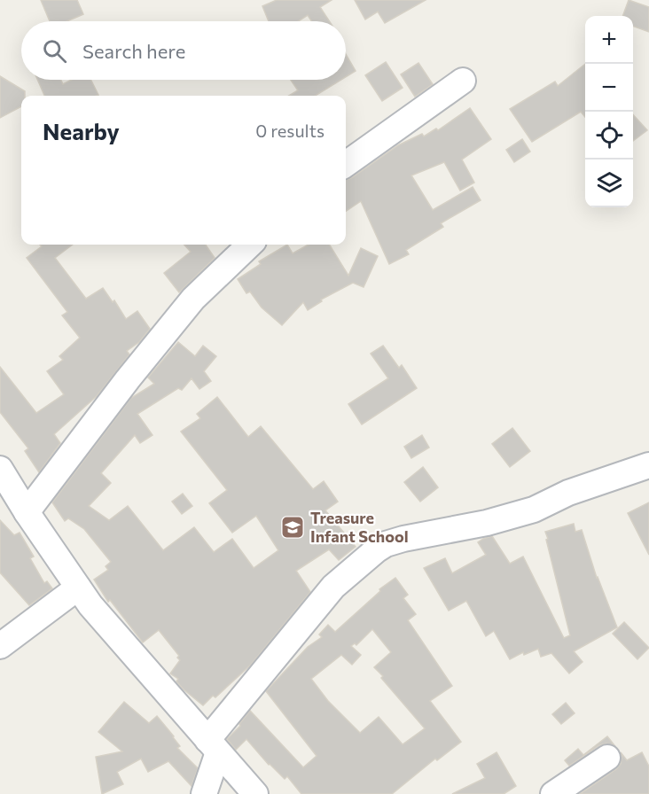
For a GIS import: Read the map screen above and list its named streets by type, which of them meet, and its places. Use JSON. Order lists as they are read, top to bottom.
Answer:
{
  "places": {
    "school or university": ["Treasure Infant School"]
  },
  "page": {
    "map_buttons": ["+", "−"],
    "search": "Search here",
    "heading": ["Nearby", "0 results"]
  }
}
